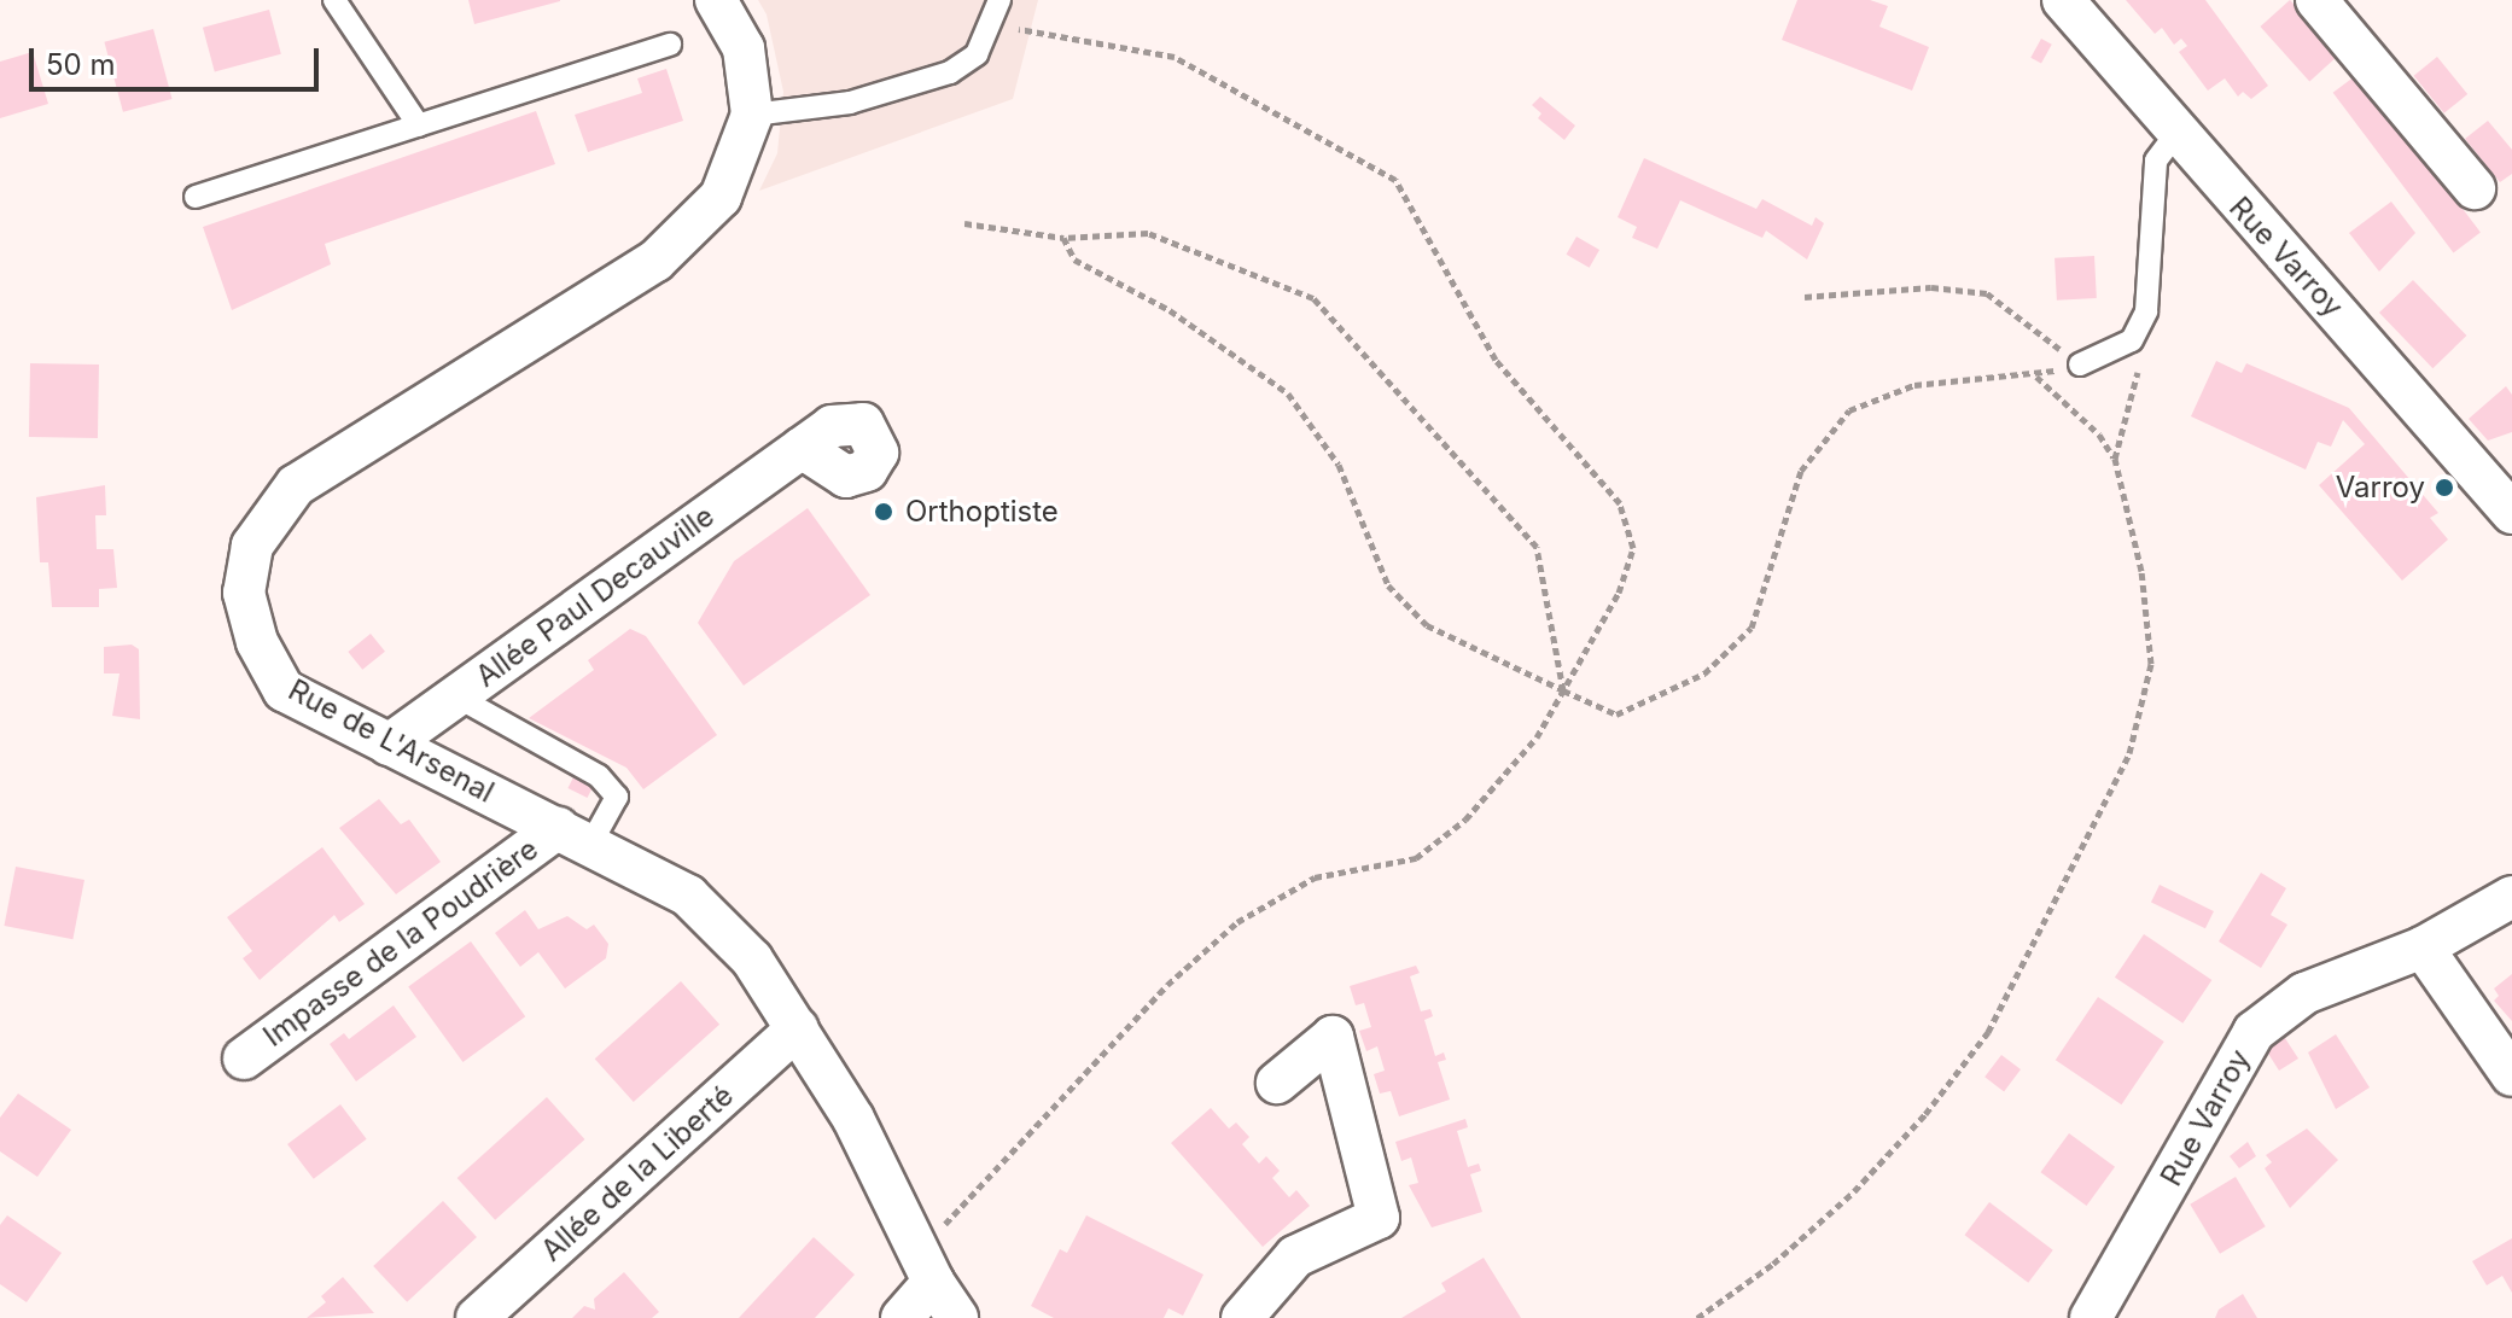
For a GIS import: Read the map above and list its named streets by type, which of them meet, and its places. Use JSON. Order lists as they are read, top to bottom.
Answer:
{
  "streets": {
    "street": [
      "Rue Varroy",
      "Allée Paul Decauville",
      "Rue de L'Arsenal",
      "Impasse de la Poudrière",
      "Allée de la Liberté"
    ]
  },
  "crossings": [
    ["Allée Paul Decauville", "Rue de L'Arsenal"],
    ["Rue de L'Arsenal", "Impasse de la Poudrière"],
    ["Rue de L'Arsenal", "Allée de la Liberté"]
  ],
  "places": ["Varroy", "Orthoptiste"],
  "scale_bar": "50 m"
}
